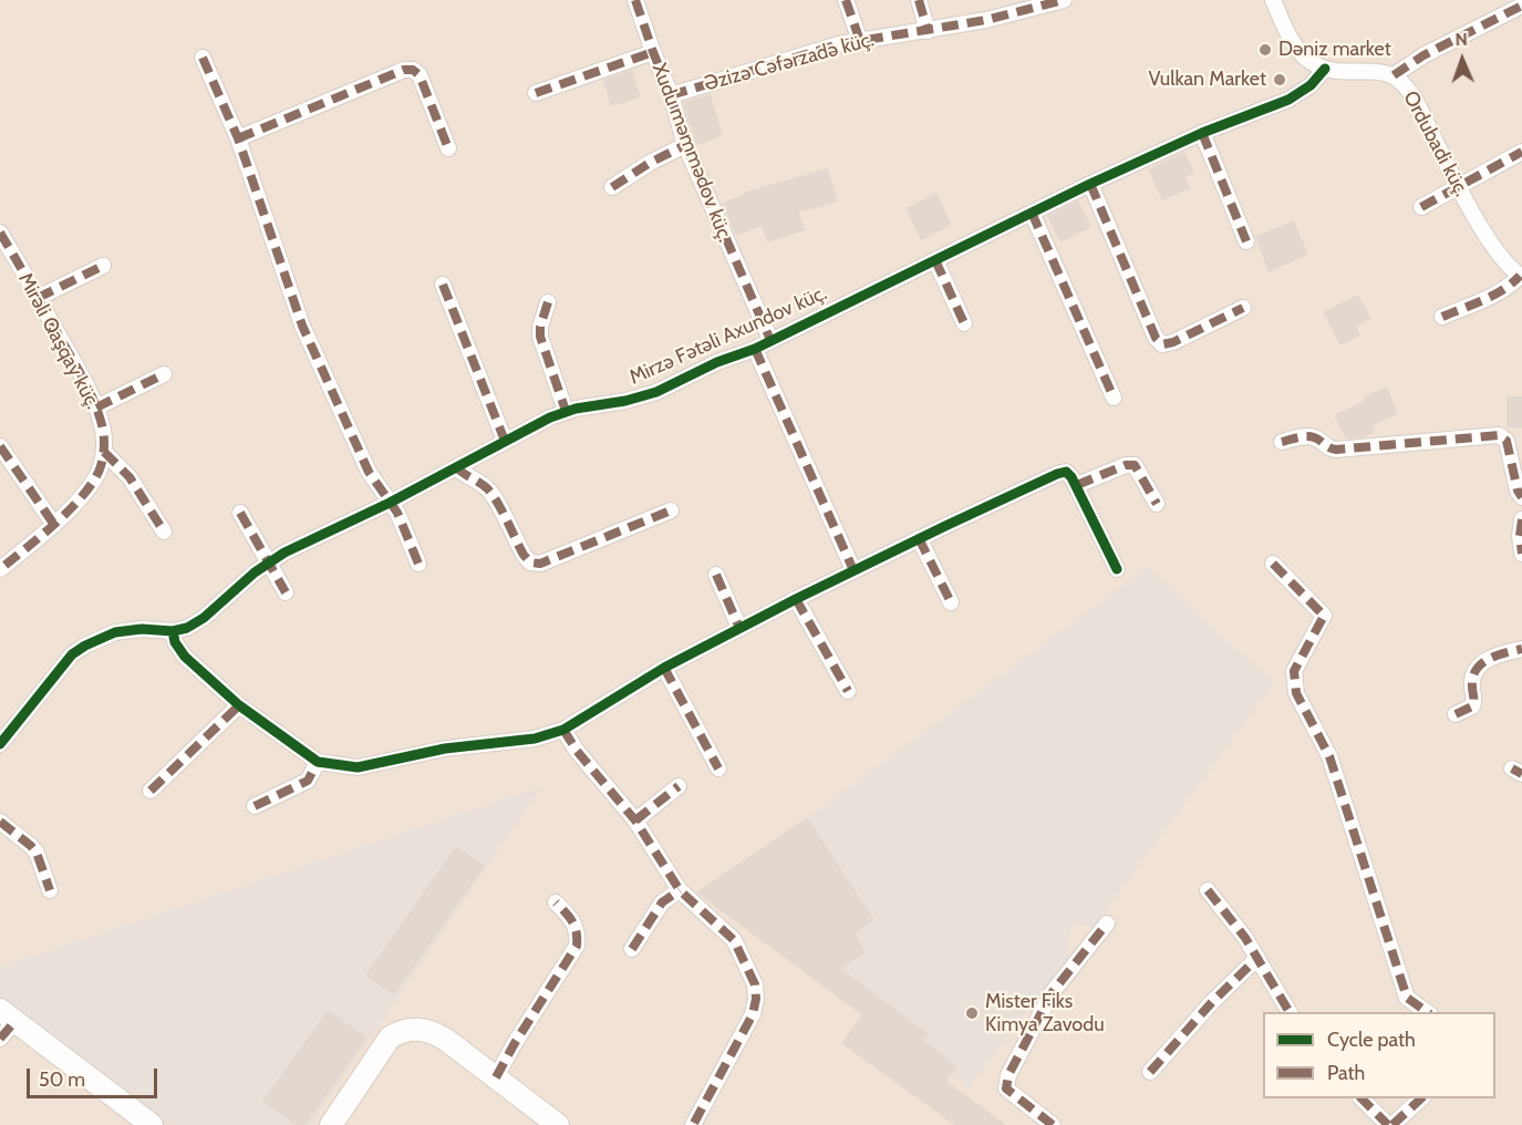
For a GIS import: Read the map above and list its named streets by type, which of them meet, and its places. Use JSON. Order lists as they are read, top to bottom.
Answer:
{
  "streets": {
    "street": [
      "Əzizə Cəfərzadə küç.",
      "Ordubadi küç.",
      "Xudu məmmədov küç.",
      "Mirzə Fətəli Axundov küç.",
      "Mirəli Qaşqay küç."
    ]
  },
  "crossings": [
    ["Əzizə Cəfərzadə küç.", "Xudu məmmədov küç."],
    ["Ordubadi küç.", "Mirzə Fətəli Axundov küç."],
    ["Xudu məmmədov küç.", "Mirzə Fətəli Axundov küç."]
  ],
  "places": ["Dəniz market", "Vulkan Market", "Mister Fiks Kimya Zavodu"],
  "legend": ["Cycle path", "Path"],
  "scale_bar": "50 m",
  "north": "top"
}
